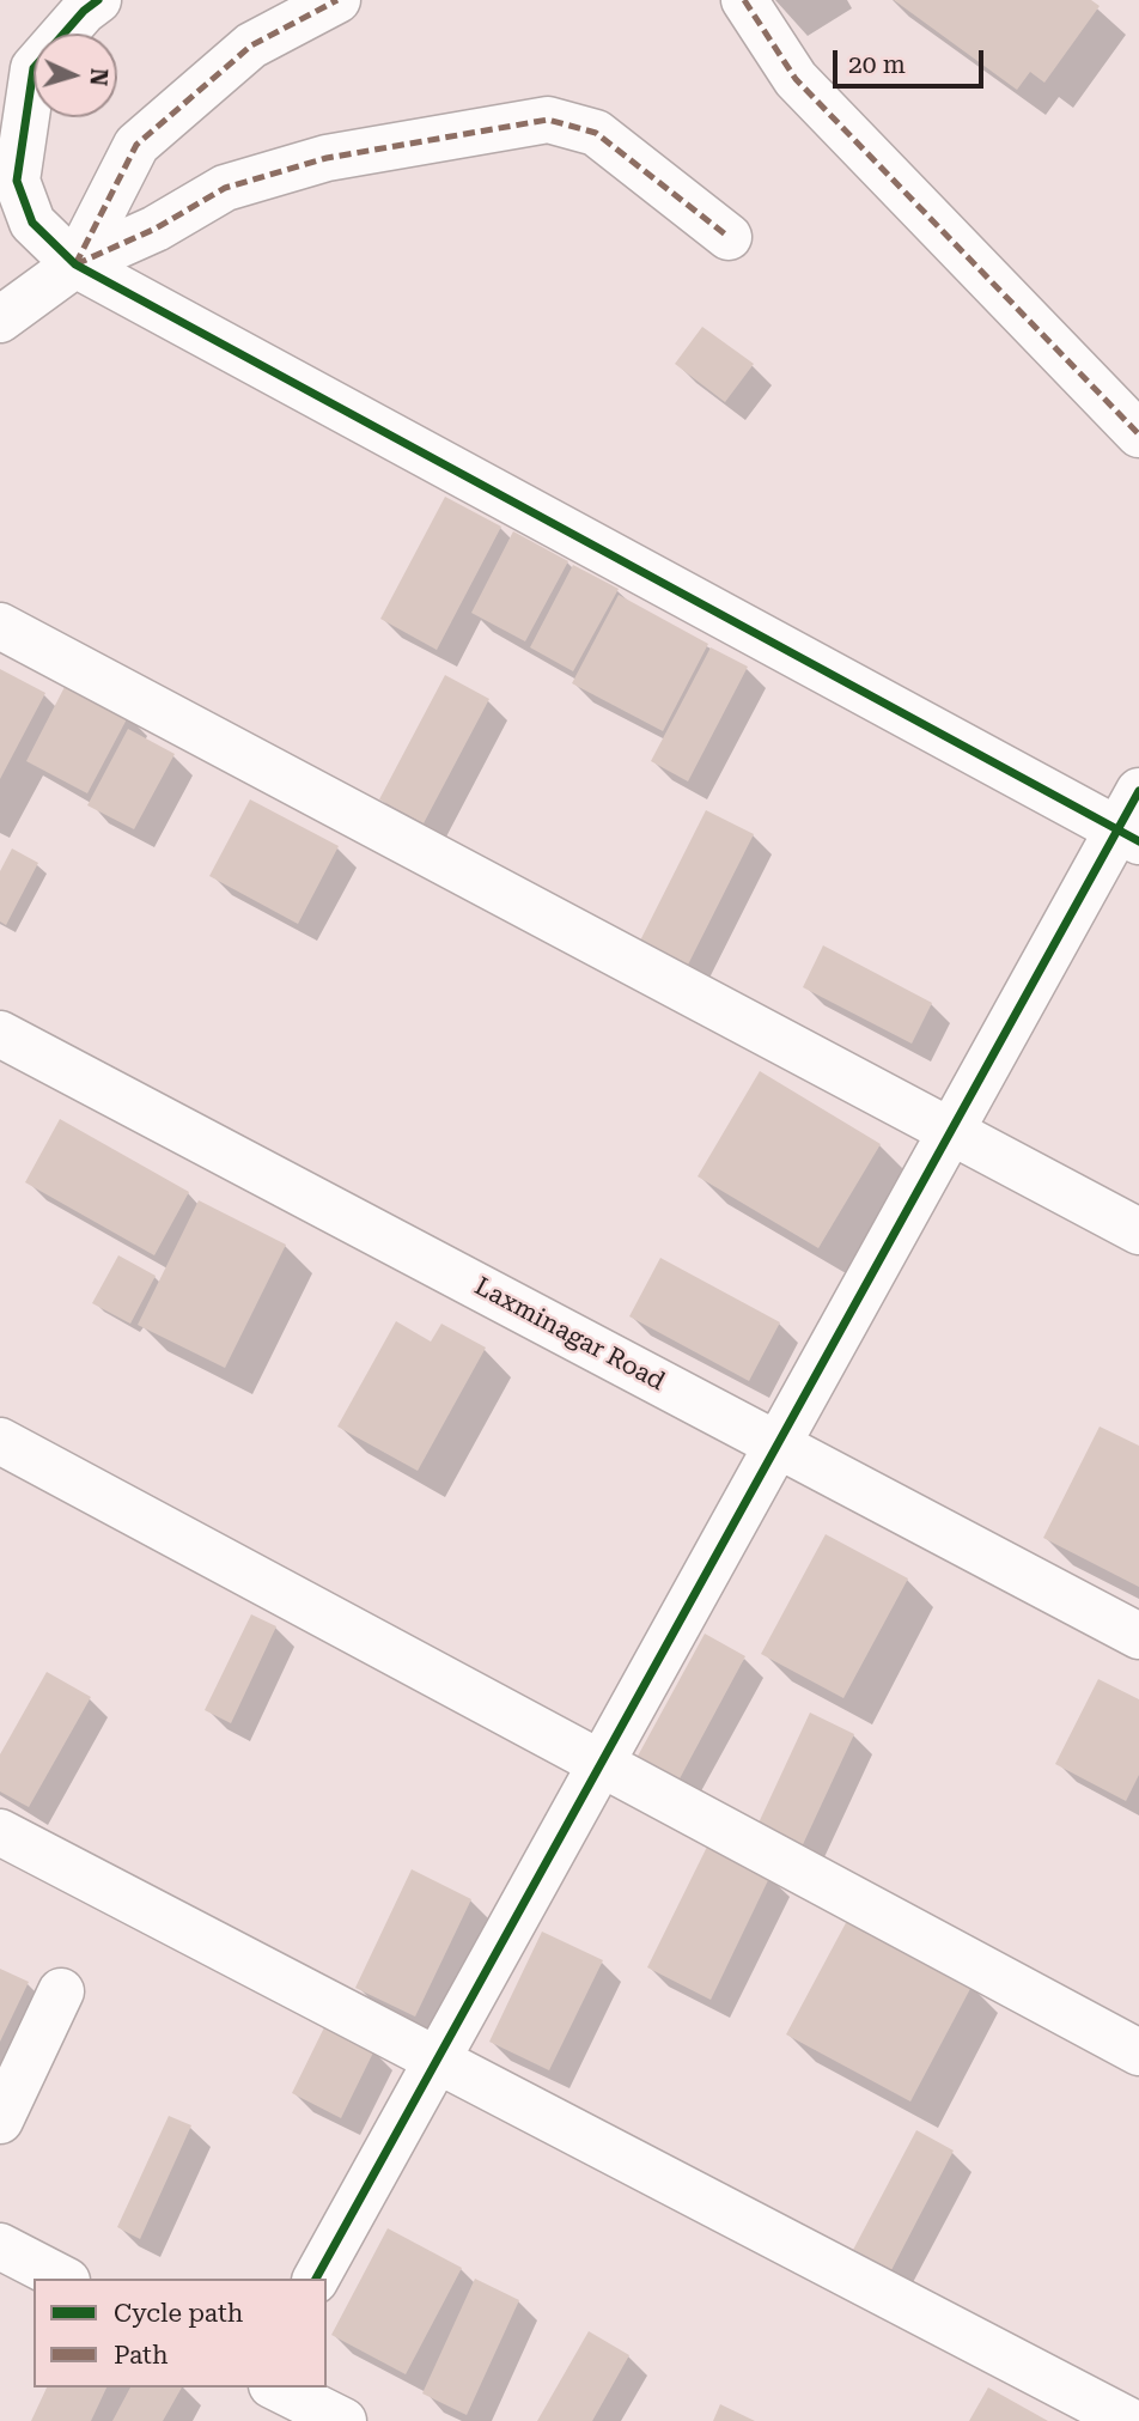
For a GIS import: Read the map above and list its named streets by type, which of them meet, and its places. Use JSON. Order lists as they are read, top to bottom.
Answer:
{
  "streets": {
    "street": ["Laxminagar Road"]
  },
  "legend": ["Cycle path", "Path"],
  "scale_bar": "20 m",
  "north": "right"
}
